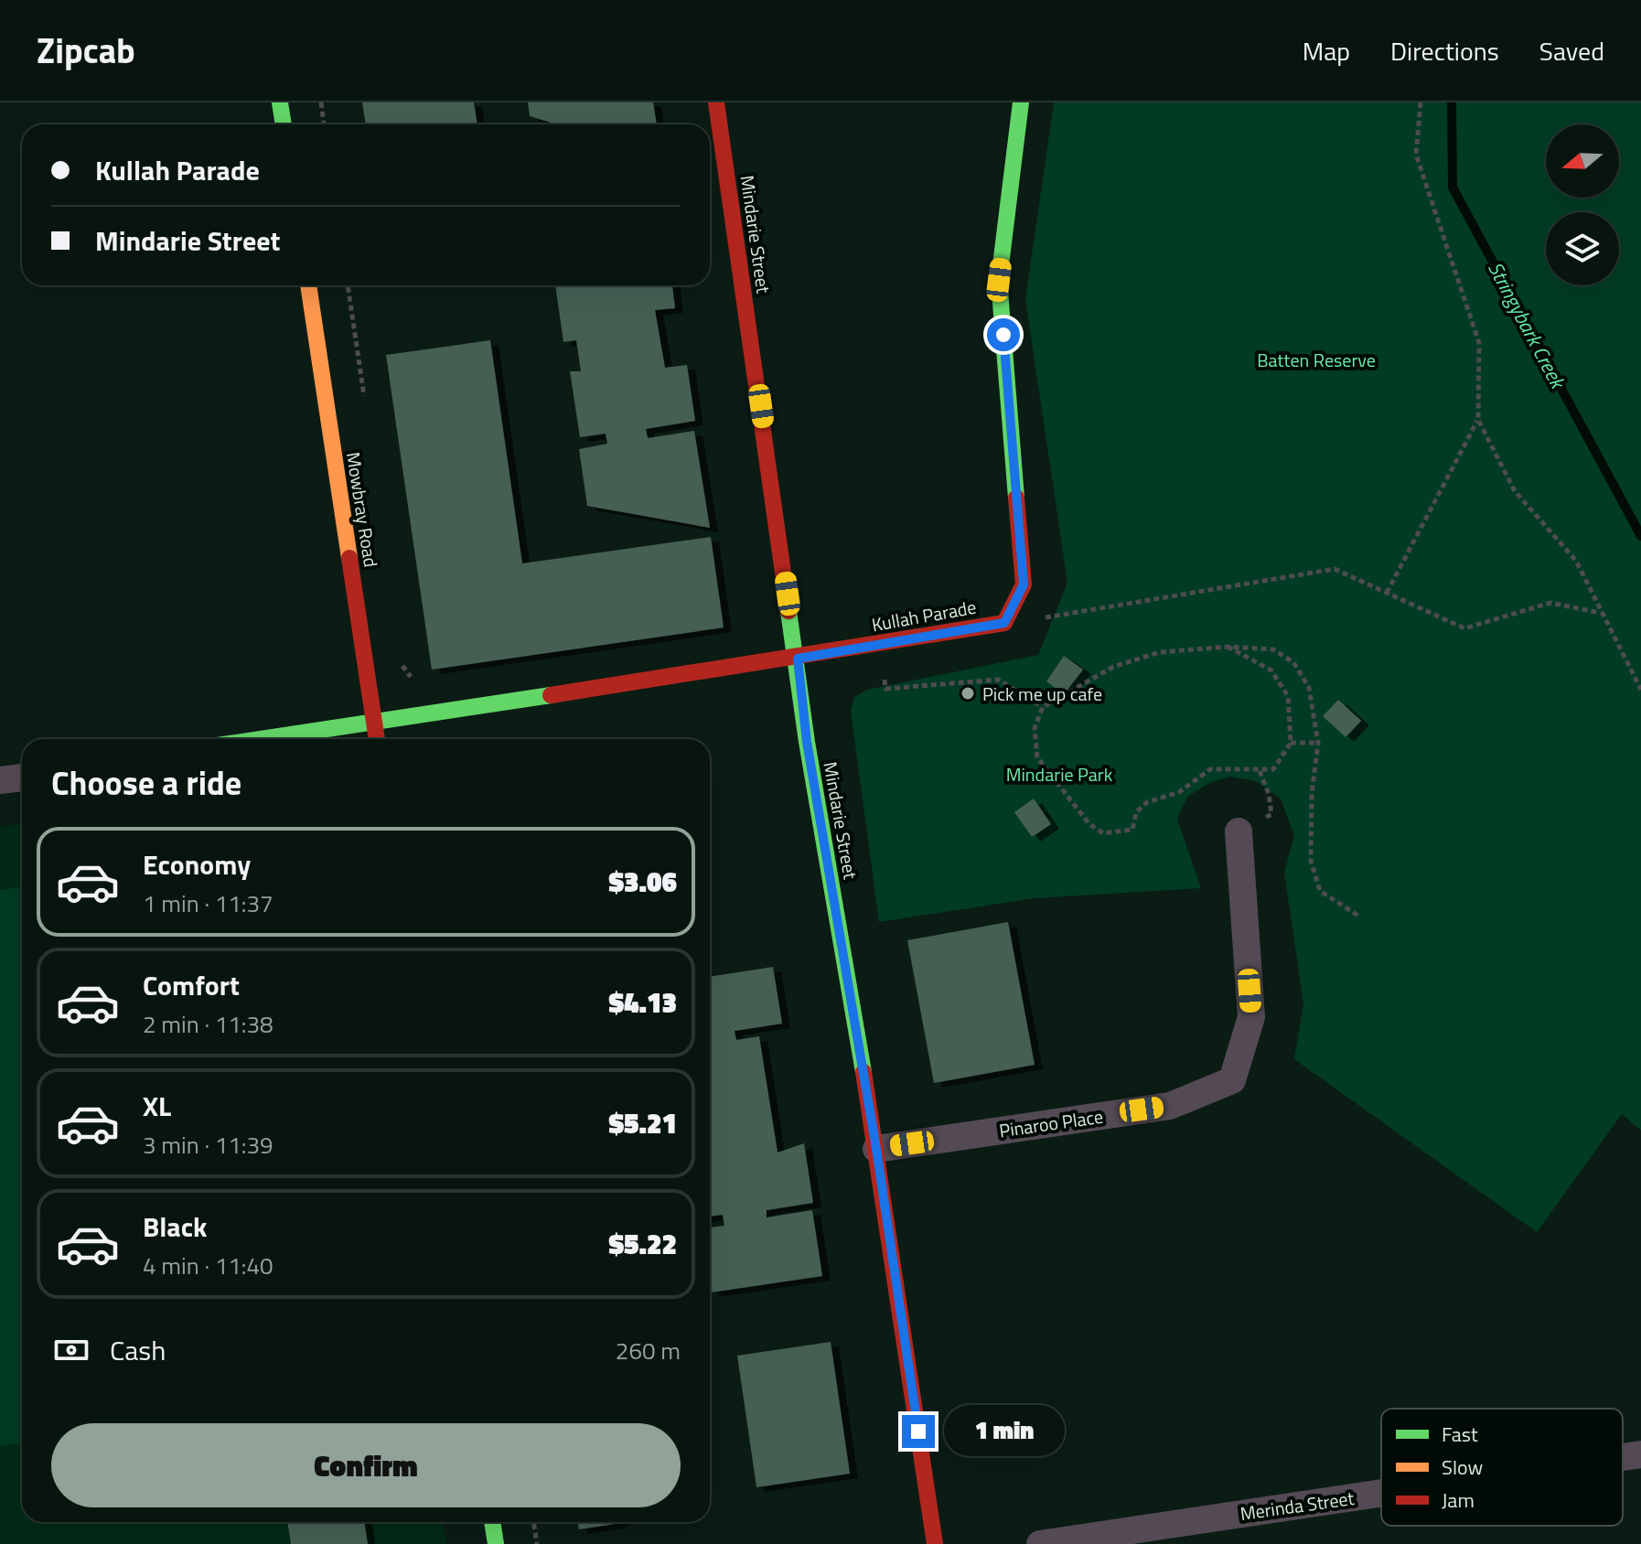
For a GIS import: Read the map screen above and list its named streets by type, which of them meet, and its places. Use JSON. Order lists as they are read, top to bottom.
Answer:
{
  "streets": {
    "street": [
      "Mindarie Street",
      "Mowbray Road",
      "Kullah Parade",
      "Pinaroo Place",
      "Merinda Street"
    ]
  },
  "crossings": [
    ["Mindarie Street", "Kullah Parade"],
    ["Mindarie Street", "Pinaroo Place"],
    ["Mowbray Road", "Kullah Parade"]
  ],
  "water": ["Stringybark Creek"],
  "parks": ["Batten Reserve", "Mindarie Park"],
  "places": ["Pick me up cafe"],
  "legend": ["Fast", "Slow", "Jam"],
  "north": "left",
  "page": {
    "header": "Zipcab",
    "nav": ["Map", "Directions", "Saved"],
    "banner": ["Kullah Parade", "Mindarie Street"],
    "heading": "Choose a ride",
    "list": [
      {
        "name": "Economy",
        "note": "1 min · 11:37",
        "value": "$3.06"
      },
      {
        "name": "Comfort",
        "note": "2 min · 11:38",
        "value": "$4.13"
      },
      {
        "name": "XL",
        "note": "3 min · 11:39",
        "value": "$5.21"
      },
      {
        "name": "Black",
        "note": "4 min · 11:40",
        "value": "$5.22"
      }
    ],
    "pay": ["Cash", "260 m"],
    "bubble": "1 min",
    "buttons": "Confirm"
  }
}
